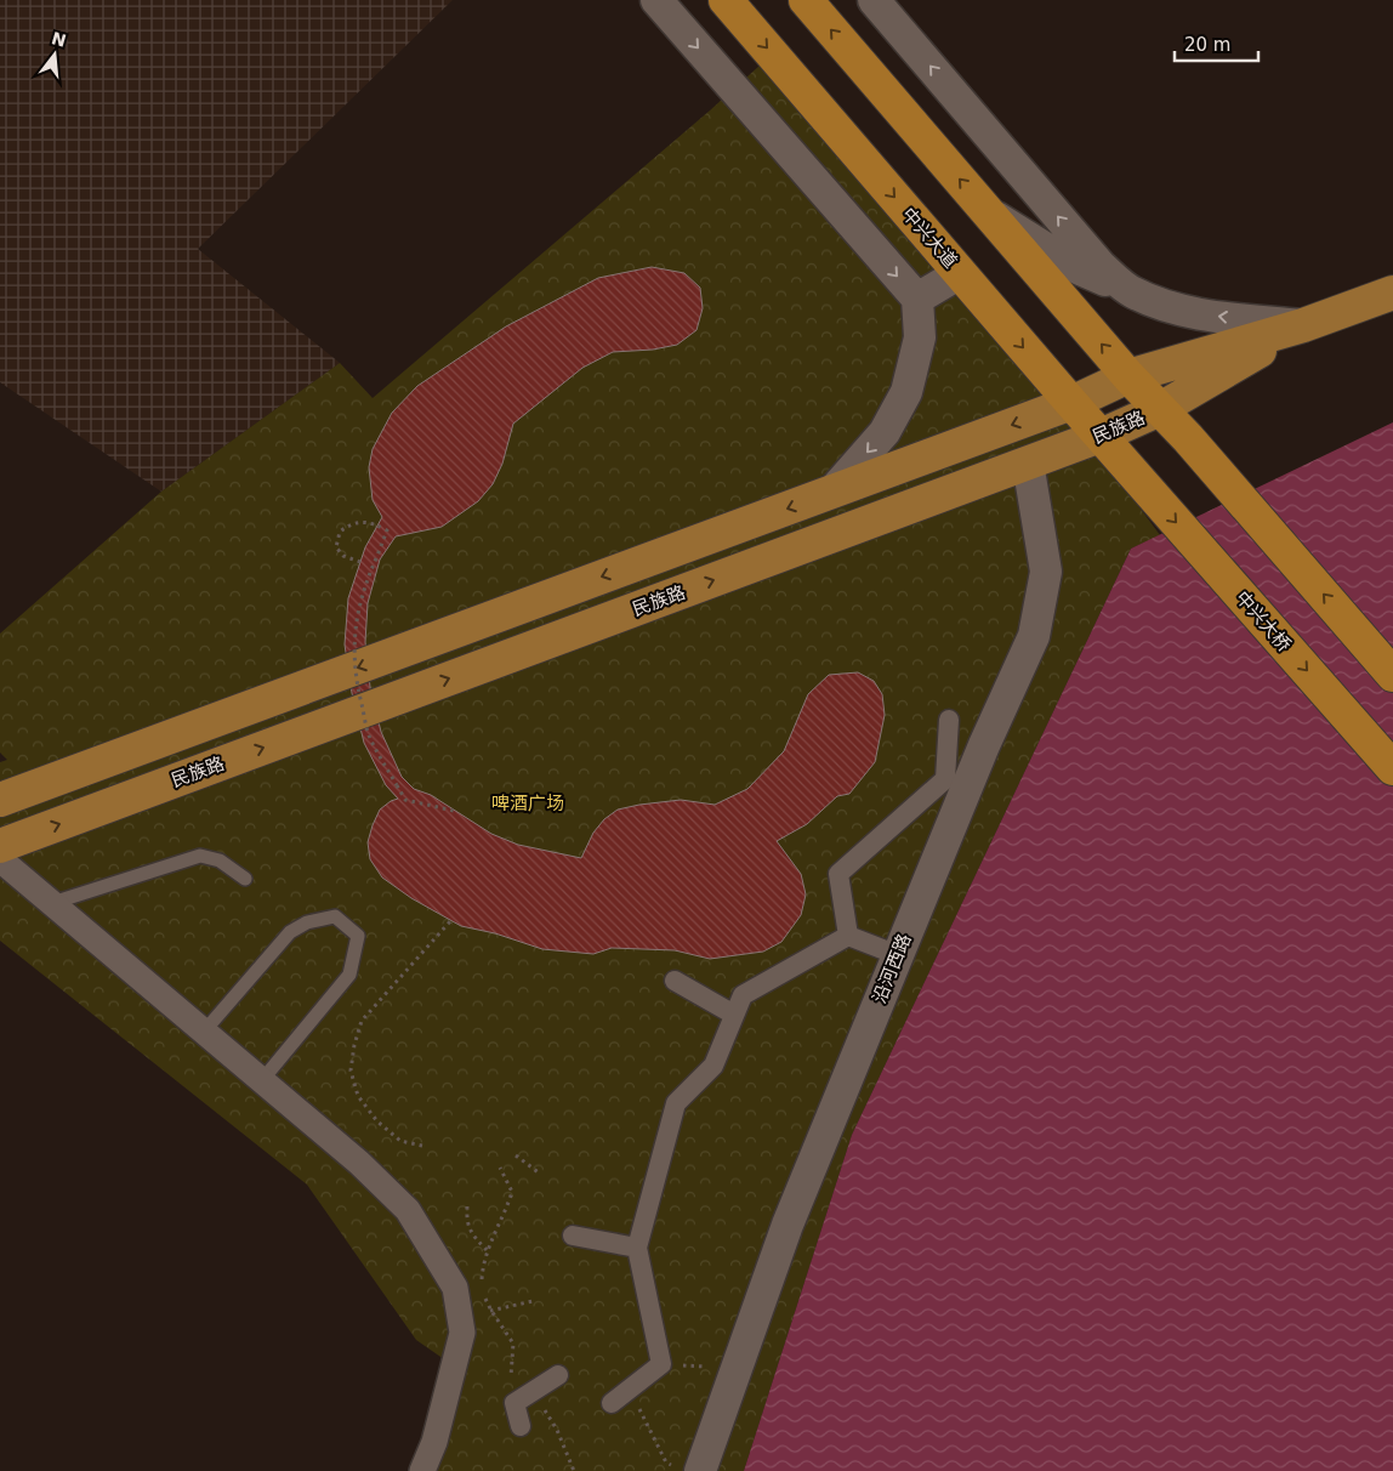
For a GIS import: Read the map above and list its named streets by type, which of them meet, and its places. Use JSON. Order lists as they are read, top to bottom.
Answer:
{
  "streets": {
    "highway": ["中兴大道", "中兴大桥"],
    "main road": ["民族路"],
    "street": ["沿河西路"]
  },
  "crossings": [
    ["中兴大道", "民族路"],
    ["中兴大道", "中兴大桥"],
    ["民族路", "沿河西路"]
  ],
  "parks": ["啤酒广场"],
  "scale_bar": "20 m",
  "north": "top"
}
